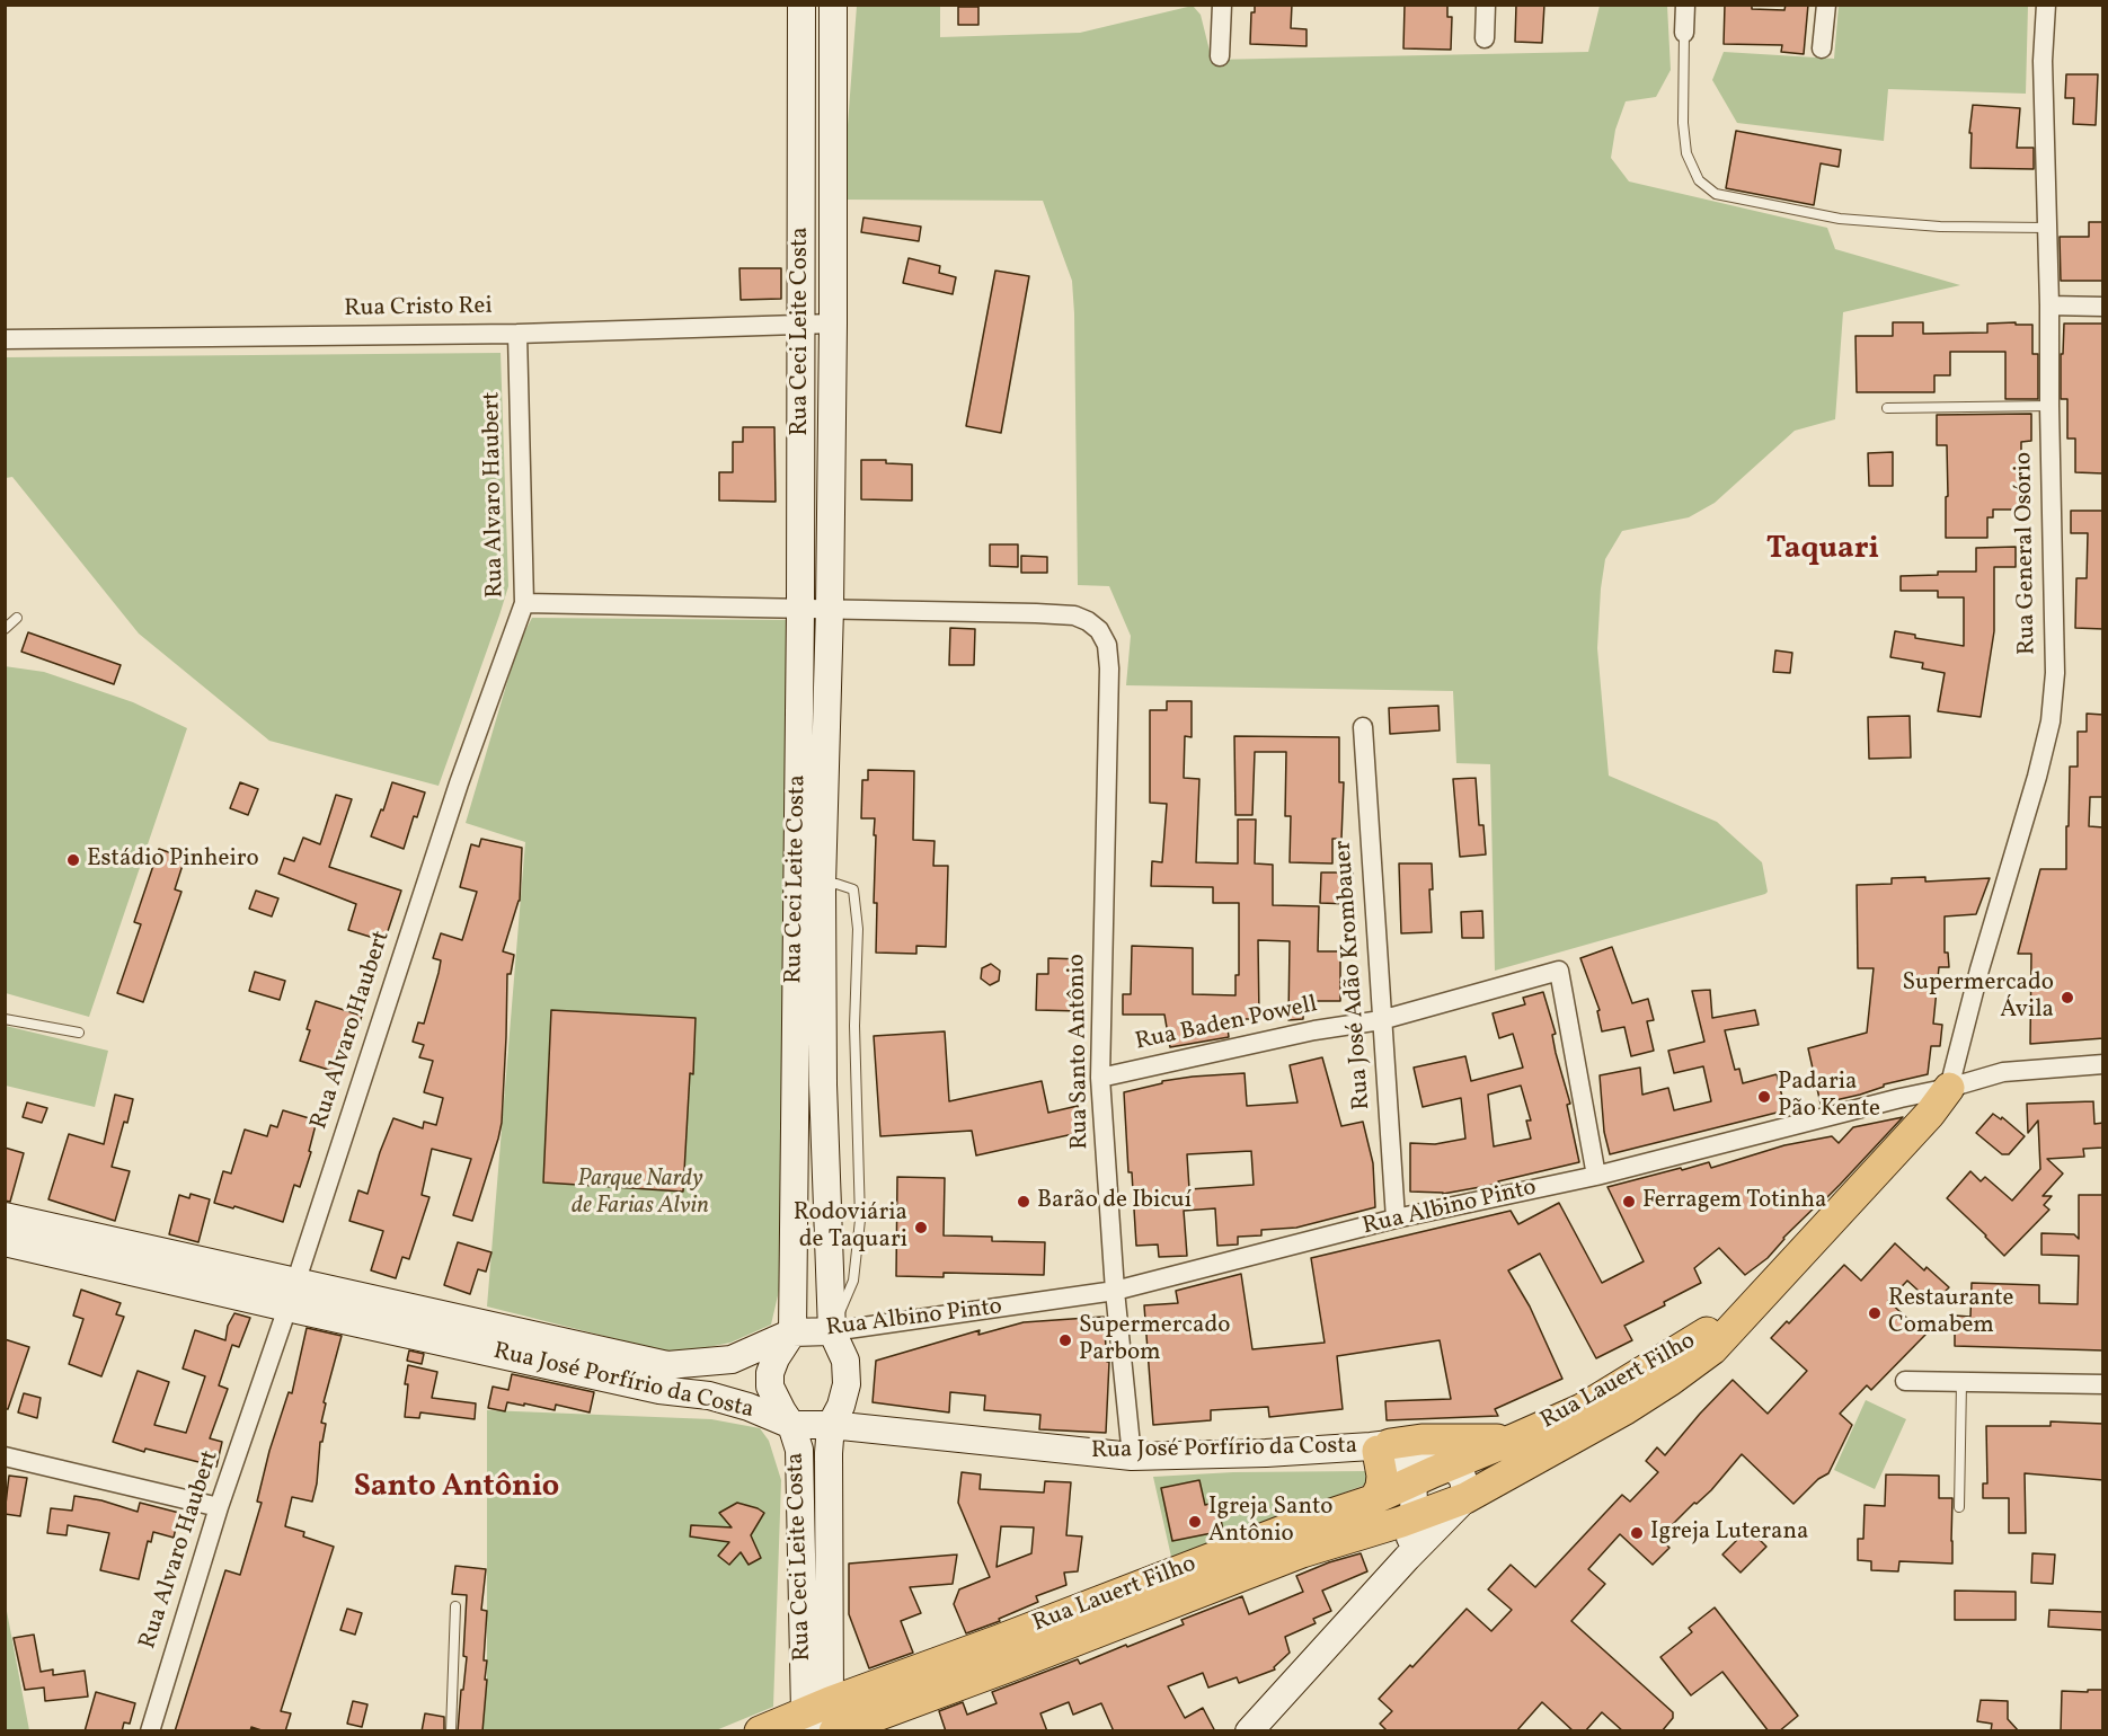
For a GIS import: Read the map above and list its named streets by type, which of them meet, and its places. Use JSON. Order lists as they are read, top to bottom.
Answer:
{
  "streets": {
    "main road": ["Rua Lauert Filho"],
    "street": [
      "Rua Cristo Rei",
      "Rua Ceci Leite Costa",
      "Rua Alvaro Haubert",
      "Rua General Osório",
      "Rua José Adão Krombauer",
      "Rua Baden Powell",
      "Rua Santo Antônio",
      "Rua Albino Pinto",
      "Rua José Porfírio da Costa"
    ]
  },
  "crossings": [
    ["Rua Cristo Rei", "Rua Ceci Leite Costa"],
    ["Rua Cristo Rei", "Rua Alvaro Haubert"],
    ["Rua Ceci Leite Costa", "Rua Santo Antônio"],
    ["Rua Ceci Leite Costa", "Rua Albino Pinto"],
    ["Rua Ceci Leite Costa", "Rua José Porfírio da Costa"],
    ["Rua Ceci Leite Costa", "Rua Lauert Filho"],
    ["Rua Alvaro Haubert", "Rua José Porfírio da Costa"],
    ["Rua General Osório", "Rua Albino Pinto"],
    ["Rua General Osório", "Rua Lauert Filho"],
    ["Rua José Adão Krombauer", "Rua Baden Powell"],
    ["Rua José Adão Krombauer", "Rua Albino Pinto"],
    ["Rua Baden Powell", "Rua Santo Antônio"],
    ["Rua Baden Powell", "Rua Albino Pinto"],
    ["Rua Santo Antônio", "Rua Albino Pinto"],
    ["Rua Santo Antônio", "Rua José Porfírio da Costa"],
    ["Rua Albino Pinto", "Rua José Porfírio da Costa"],
    ["Rua Albino Pinto", "Rua Lauert Filho"],
    ["Rua José Porfírio da Costa", "Rua Lauert Filho"]
  ],
  "districts": ["Taquari", "Santo Antônio"],
  "parks": ["Parque Nardy de Farias Alvin"],
  "places": [
    "Estádio Pinheiro",
    "Supermercado Ávila",
    "Padaria Pão Kente",
    "Barão de Ibicuí",
    "Ferragem Totinha",
    "Rodoviária de Taquari",
    "Restaurante Comabem",
    "Supermercado Parbom",
    "Igreja Santo Antônio",
    "Igreja Luterana"
  ]
}
